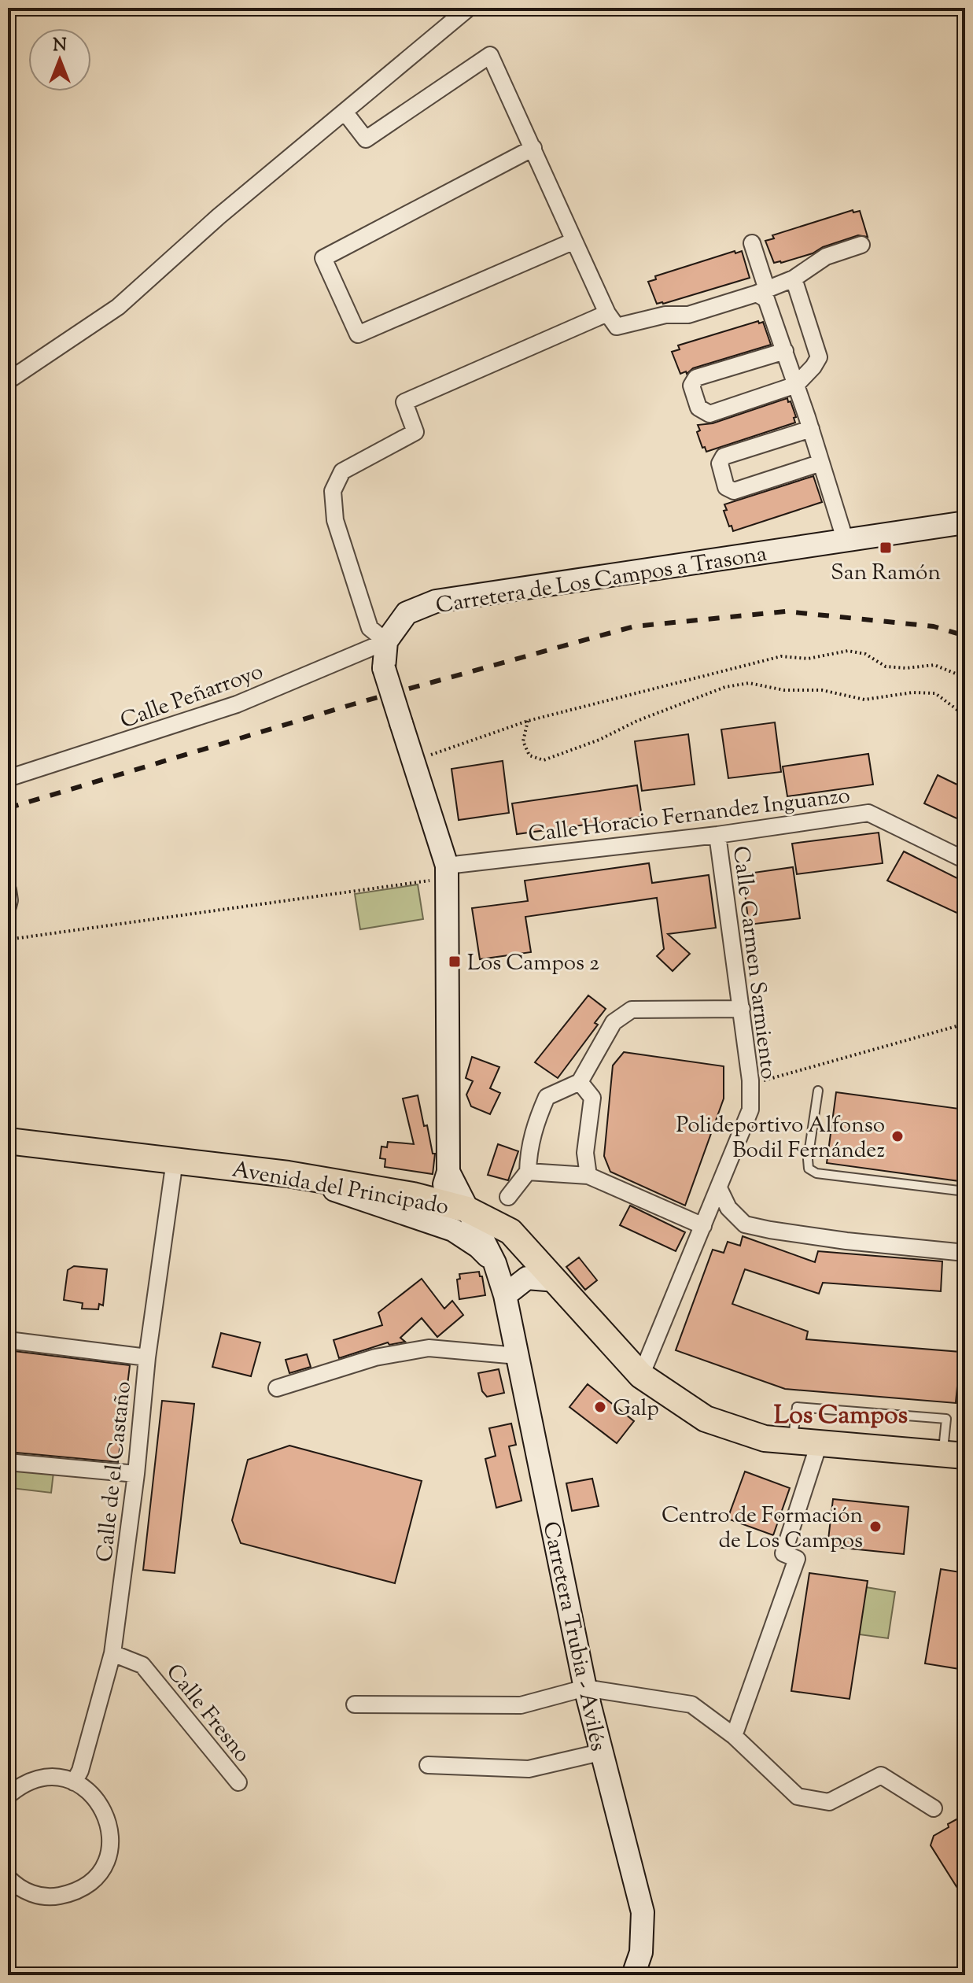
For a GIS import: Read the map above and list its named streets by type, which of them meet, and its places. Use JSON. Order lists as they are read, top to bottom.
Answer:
{
  "streets": {
    "main road": ["Avenida del Principado"],
    "street": [
      "Carretera de Los Campos a Trasona",
      "Calle Peñarroyo",
      "Calle Horacio Fernandez Inguanzo",
      "Calle Carmen Sarmiento",
      "Calle de el Castaño",
      "Carretera Trubia - Avilés",
      "Calle Fresno"
    ]
  },
  "crossings": [
    ["Carretera de Los Campos a Trasona", "Calle Peñarroyo"],
    ["Calle Horacio Fernandez Inguanzo", "Calle Carmen Sarmiento"],
    ["Calle Carmen Sarmiento", "Avenida del Principado"],
    ["Avenida del Principado", "Calle de el Castaño"],
    ["Avenida del Principado", "Carretera Trubia - Avilés"],
    ["Calle de el Castaño", "Calle Fresno"]
  ],
  "districts": ["Los Campos"],
  "places": {
    "transit": ["San Ramón", "Los Campos 2"],
    "other": ["Polideportivo Alfonso Bodil Fernández", "Galp", "Centro de Formación de Los Campos"]
  },
  "north": "top"
}
